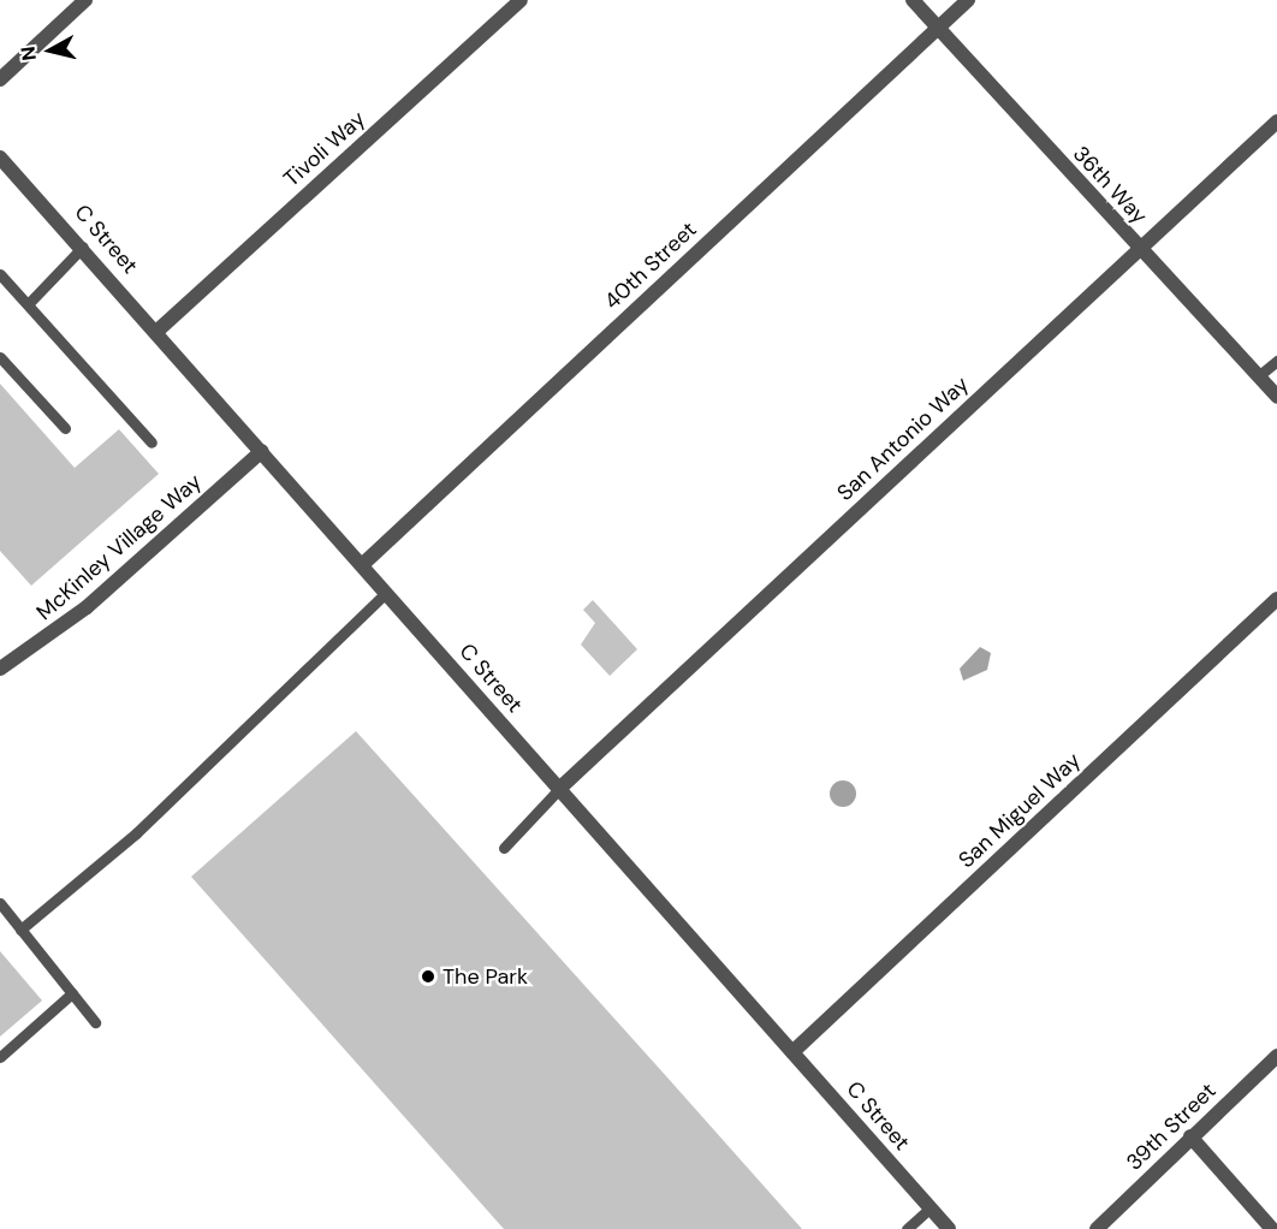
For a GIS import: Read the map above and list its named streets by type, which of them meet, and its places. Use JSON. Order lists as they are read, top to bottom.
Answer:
{
  "streets": {
    "street": [
      "Tivoli Way",
      "36th Way",
      "C Street",
      "40th Street",
      "San Antonio Way",
      "McKinley Village Way",
      "San Miguel Way",
      "39th Street"
    ]
  },
  "crossings": [
    ["Tivoli Way", "C Street"],
    ["36th Way", "40th Street"],
    ["36th Way", "San Antonio Way"],
    ["C Street", "40th Street"],
    ["C Street", "San Antonio Way"],
    ["C Street", "McKinley Village Way"],
    ["C Street", "San Miguel Way"]
  ],
  "places": ["The Park"],
  "north": "left"
}
